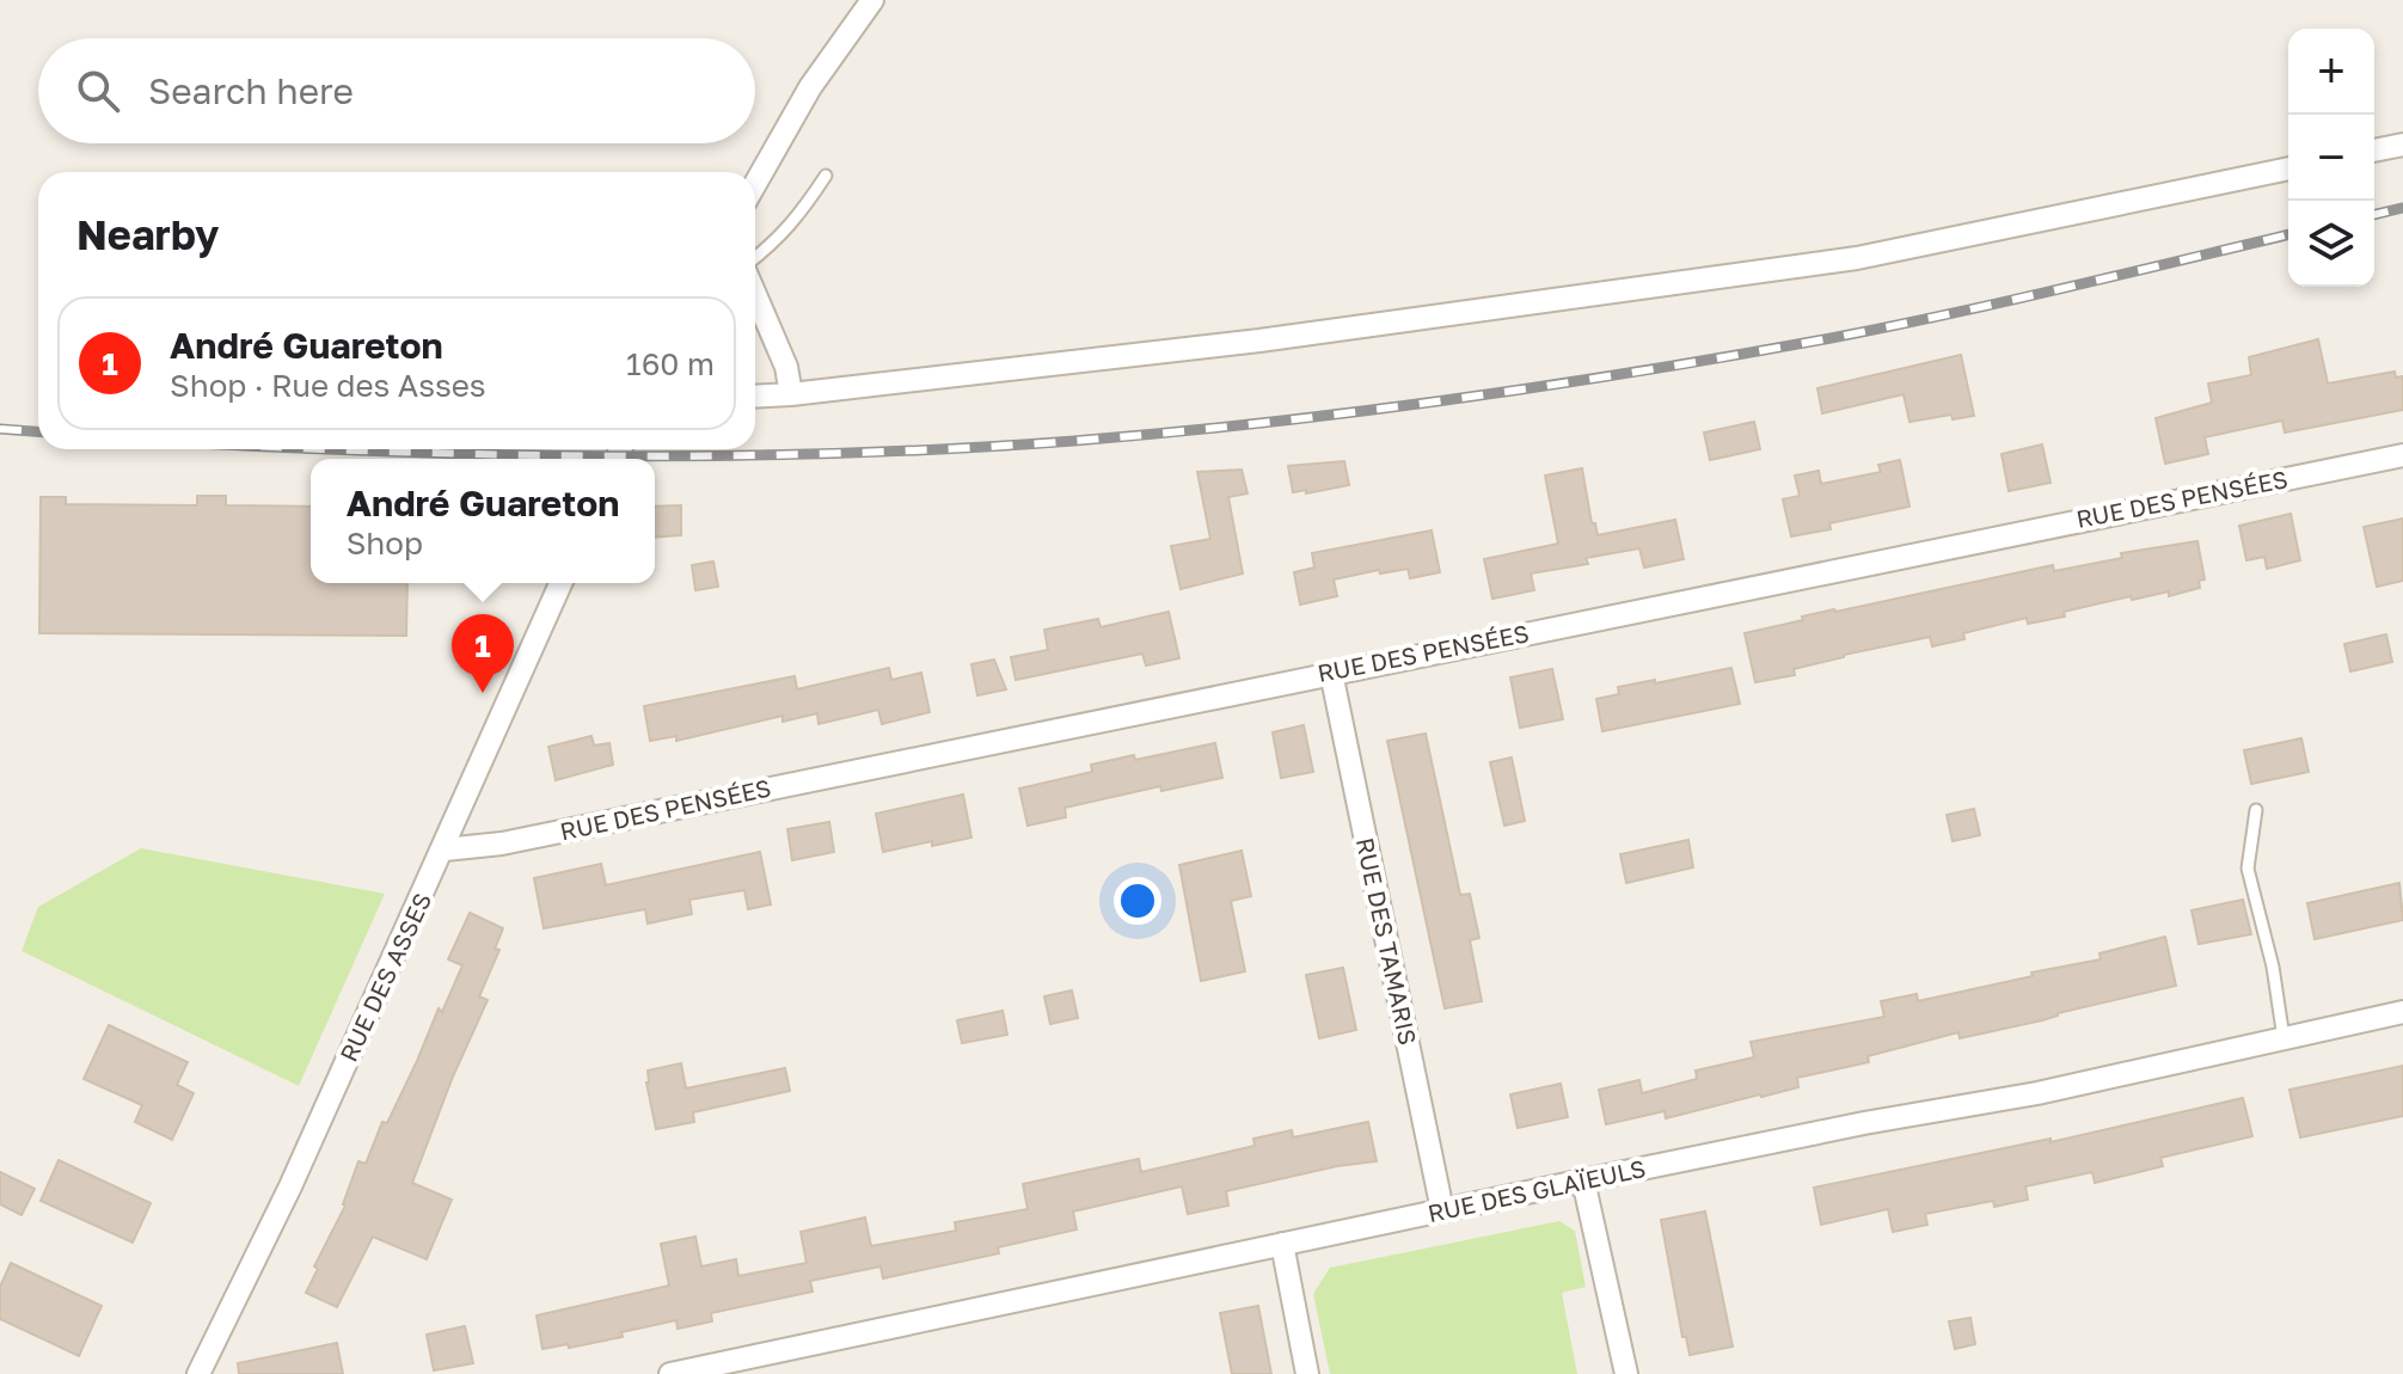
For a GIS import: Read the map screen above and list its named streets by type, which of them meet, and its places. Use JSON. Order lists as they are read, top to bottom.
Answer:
{
  "streets": {
    "street": [
      "RUE DES PENSÉES",
      "RUE DES TAMARIS",
      "RUE DES ASSES",
      "RUE DES GLAÏEULS"
    ]
  },
  "crossings": [
    ["RUE DES PENSÉES", "RUE DES TAMARIS"],
    ["RUE DES PENSÉES", "RUE DES ASSES"],
    ["RUE DES TAMARIS", "RUE DES GLAÏEULS"]
  ],
  "page": {
    "map_buttons": ["+", "−"],
    "search": "Search here",
    "heading": "Nearby",
    "list": [
      {
        "mark": "1",
        "name": "André Guareton",
        "note": "Shop · Rue des Asses",
        "value": "160 m"
      }
    ],
    "popup": ["André Guareton", "Shop"],
    "pins": "1"
  }
}
